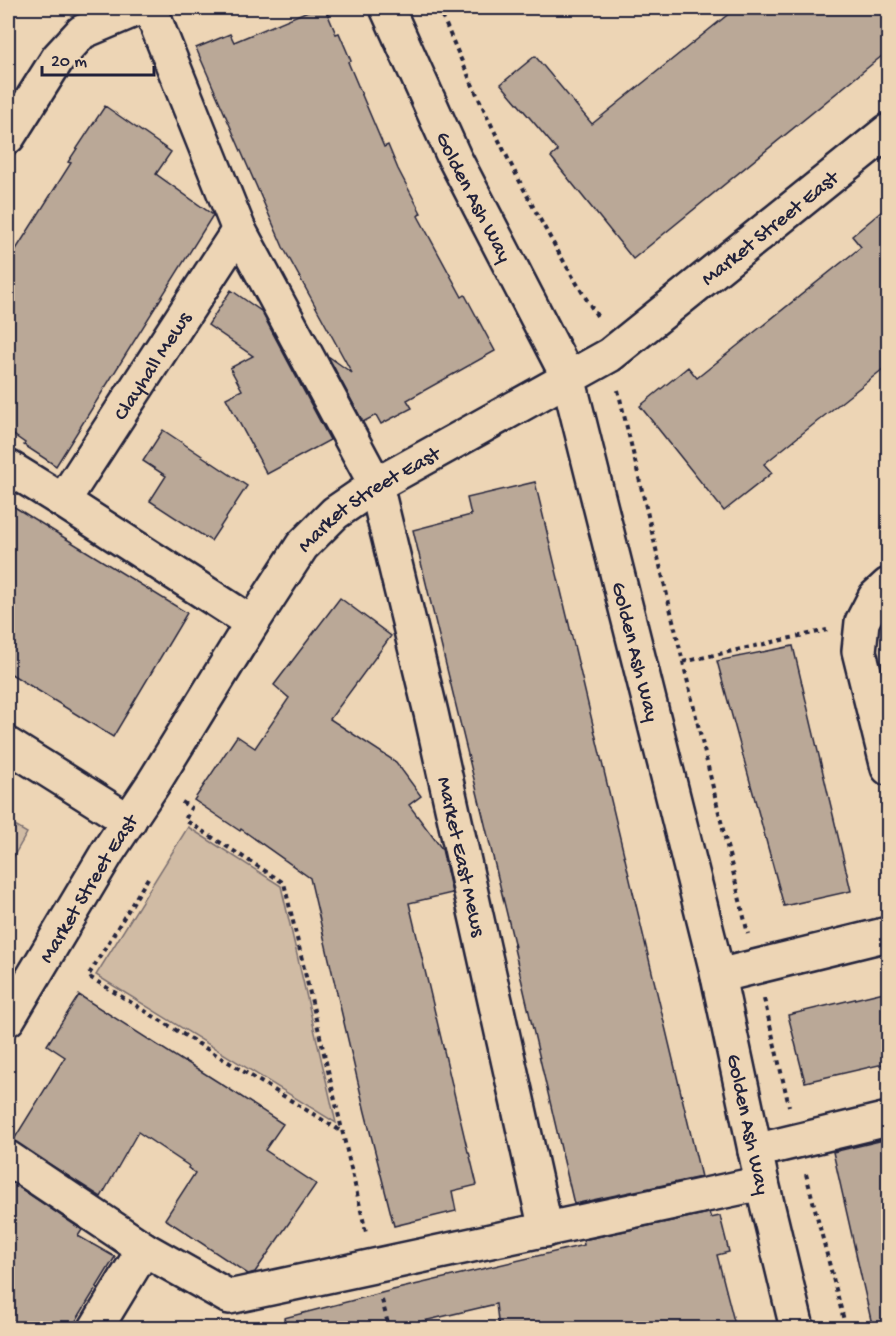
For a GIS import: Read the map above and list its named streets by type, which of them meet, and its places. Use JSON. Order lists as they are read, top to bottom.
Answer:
{
  "streets": {
    "street": [
      "Golden Ash Way",
      "Market Street East",
      "Clayhall Mews",
      "Market East Mews"
    ]
  },
  "crossings": [
    ["Golden Ash Way", "Market Street East"],
    ["Market Street East", "Market East Mews"]
  ],
  "scale_bar": "20 m"
}
